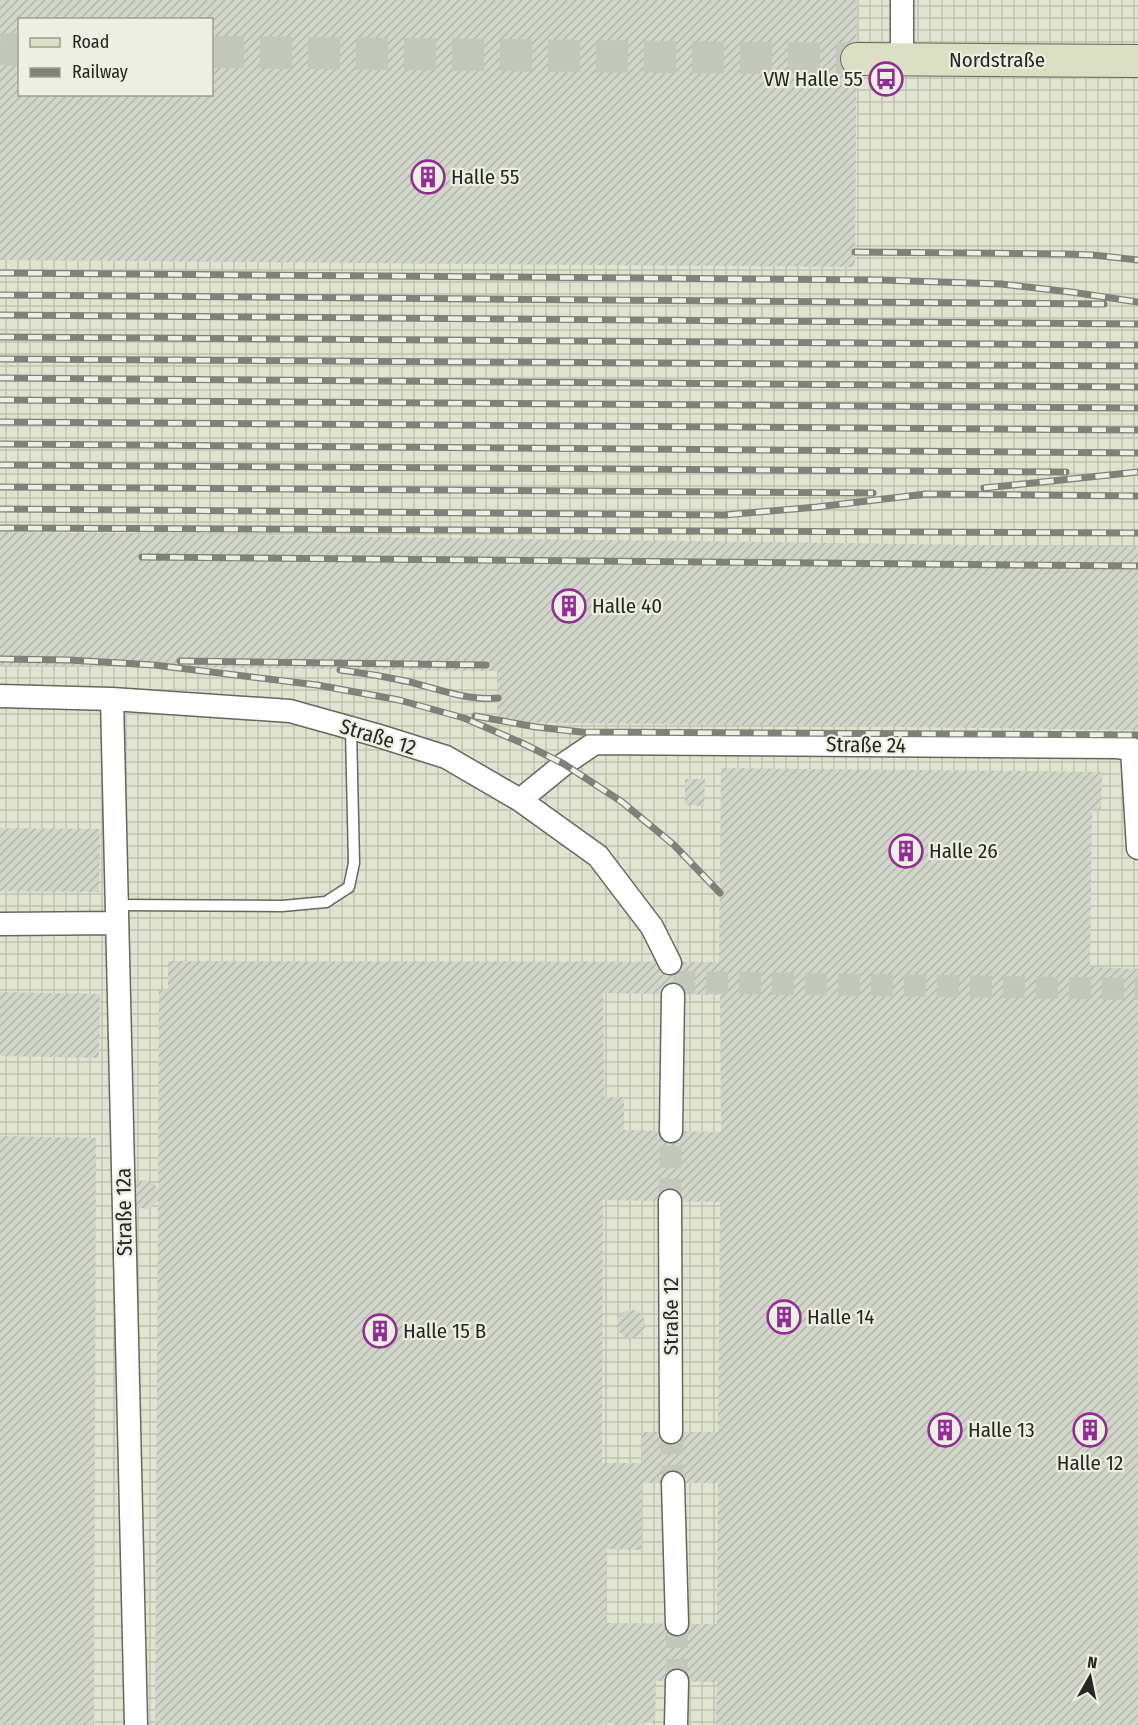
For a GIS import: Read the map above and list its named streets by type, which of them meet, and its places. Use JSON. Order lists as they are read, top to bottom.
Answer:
{
  "streets": {
    "street": [
      "Nordstraße",
      "Straße 12",
      "Straße 24",
      "Straße 12a"
    ]
  },
  "crossings": [
    ["Straße 12", "Straße 24"],
    ["Straße 12", "Straße 12a"]
  ],
  "places": {
    "bus stop": ["VW Halle 55"],
    "building": [
      "Halle 55",
      "Halle 40",
      "Halle 26",
      "Halle 14",
      "Halle 15 B",
      "Halle 13",
      "Halle 12"
    ]
  },
  "legend": ["Road", "Railway"],
  "north": "top"
}
